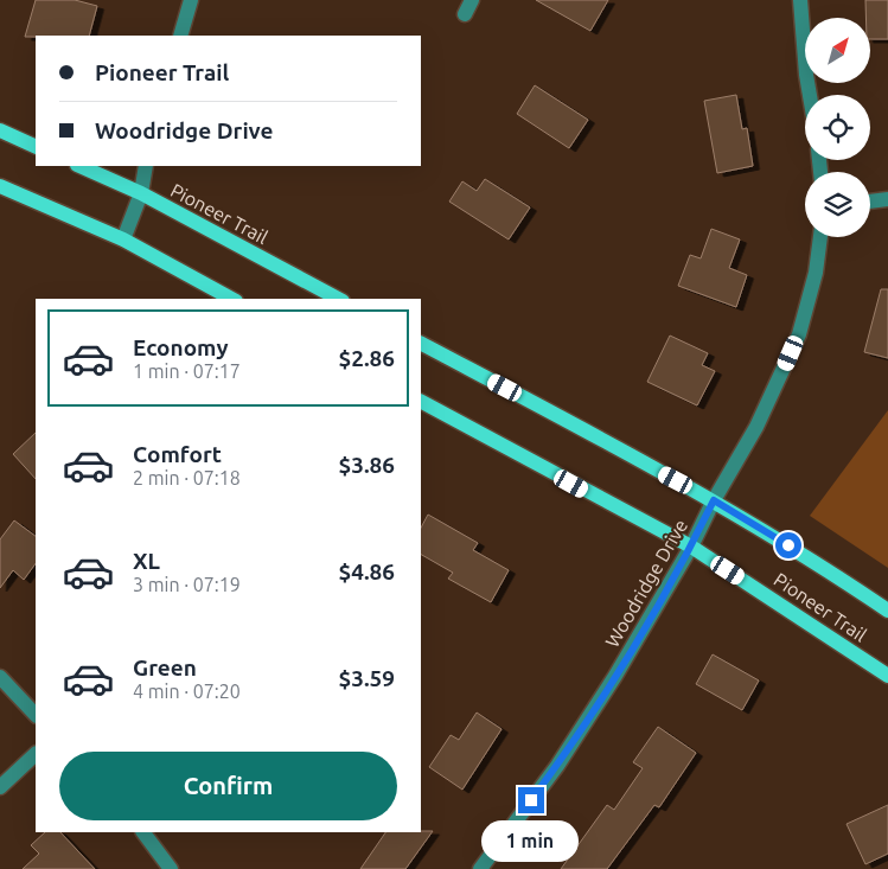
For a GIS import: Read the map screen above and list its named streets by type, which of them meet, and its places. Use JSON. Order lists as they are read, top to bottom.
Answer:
{
  "streets": {
    "main road": ["Pioneer Trail"],
    "street": ["Woodridge Drive"]
  },
  "crossings": [
    ["Pioneer Trail", "Woodridge Drive"]
  ],
  "north": "top right",
  "page": {
    "banner": ["Pioneer Trail", "Woodridge Drive"],
    "list": [
      {
        "name": "Economy",
        "note": "1 min · 07:17",
        "value": "$2.86"
      },
      {
        "name": "Comfort",
        "note": "2 min · 07:18",
        "value": "$3.86"
      },
      {
        "name": "XL",
        "note": "3 min · 07:19",
        "value": "$4.86"
      },
      {
        "name": "Green",
        "note": "4 min · 07:20",
        "value": "$3.59"
      }
    ],
    "buttons": "Confirm",
    "bubble": "1 min"
  }
}
